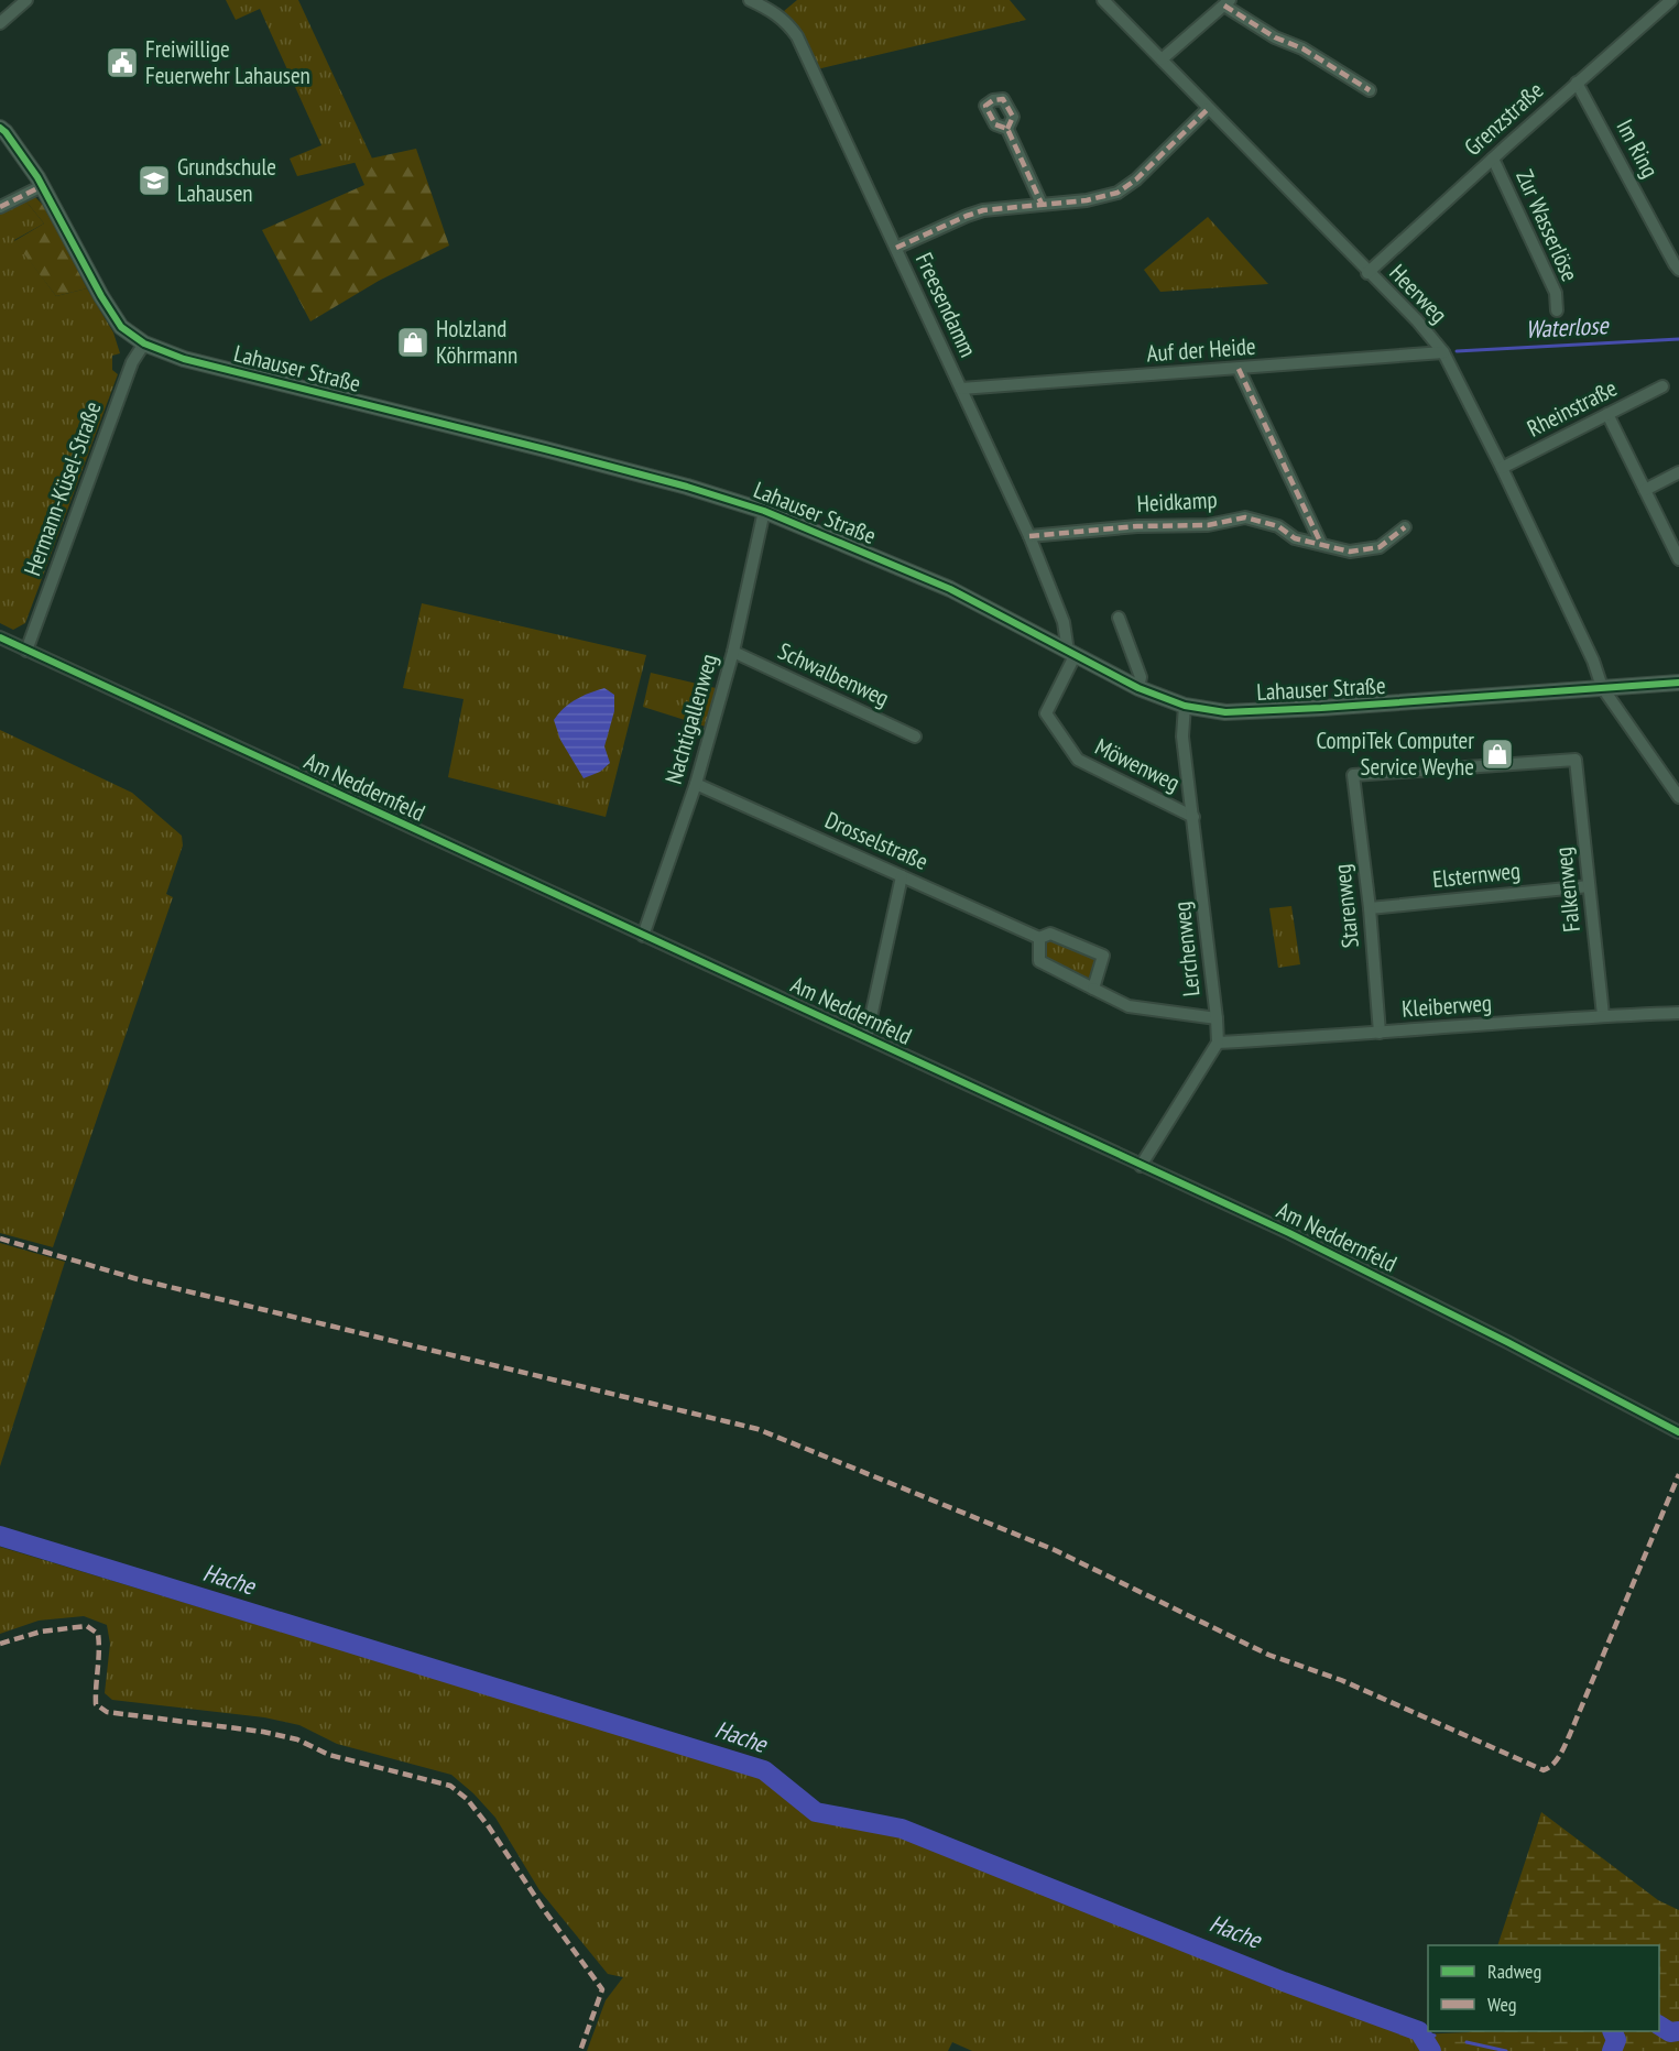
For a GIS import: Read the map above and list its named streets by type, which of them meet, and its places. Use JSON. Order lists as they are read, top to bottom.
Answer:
{
  "streets": {
    "street": [
      "Grenzstraße",
      "Im Ring",
      "Zur Wasserlöse",
      "Heerweg",
      "Freesendamm",
      "Auf der Heide",
      "Lahauser Straße",
      "Rheinstraße",
      "Hermann-Küsel-Straße",
      "Heidkamp",
      "Schwalbenweg",
      "Nachtigallenweg",
      "Möwenweg",
      "Am Neddernfeld",
      "Drosselstraße",
      "Elsternweg",
      "Falkenweg",
      "Starenweg",
      "Lerchenweg",
      "Kleiberweg"
    ]
  },
  "crossings": [
    ["Grenzstraße", "Im Ring"],
    ["Grenzstraße", "Zur Wasserlöse"],
    ["Grenzstraße", "Heerweg"],
    ["Heerweg", "Auf der Heide"],
    ["Heerweg", "Lahauser Straße"],
    ["Heerweg", "Rheinstraße"],
    ["Freesendamm", "Auf der Heide"],
    ["Freesendamm", "Lahauser Straße"],
    ["Freesendamm", "Heidkamp"],
    ["Freesendamm", "Möwenweg"],
    ["Lahauser Straße", "Hermann-Küsel-Straße"],
    ["Lahauser Straße", "Nachtigallenweg"],
    ["Lahauser Straße", "Möwenweg"],
    ["Lahauser Straße", "Lerchenweg"],
    ["Hermann-Küsel-Straße", "Am Neddernfeld"],
    ["Schwalbenweg", "Nachtigallenweg"],
    ["Nachtigallenweg", "Am Neddernfeld"],
    ["Nachtigallenweg", "Drosselstraße"],
    ["Möwenweg", "Lerchenweg"],
    ["Elsternweg", "Falkenweg"],
    ["Elsternweg", "Starenweg"],
    ["Falkenweg", "Starenweg"],
    ["Falkenweg", "Kleiberweg"],
    ["Starenweg", "Kleiberweg"],
    ["Lerchenweg", "Kleiberweg"]
  ],
  "water": ["Waterlose", "Hache"],
  "places": {
    "public building": ["Freiwillige Feuerwehr Lahausen"],
    "school or university": ["Grundschule Lahausen"],
    "shop": ["Holzland Köhrmann", "CompiTek Computer Service Weyhe"]
  },
  "legend": ["Radweg", "Weg"]
}
